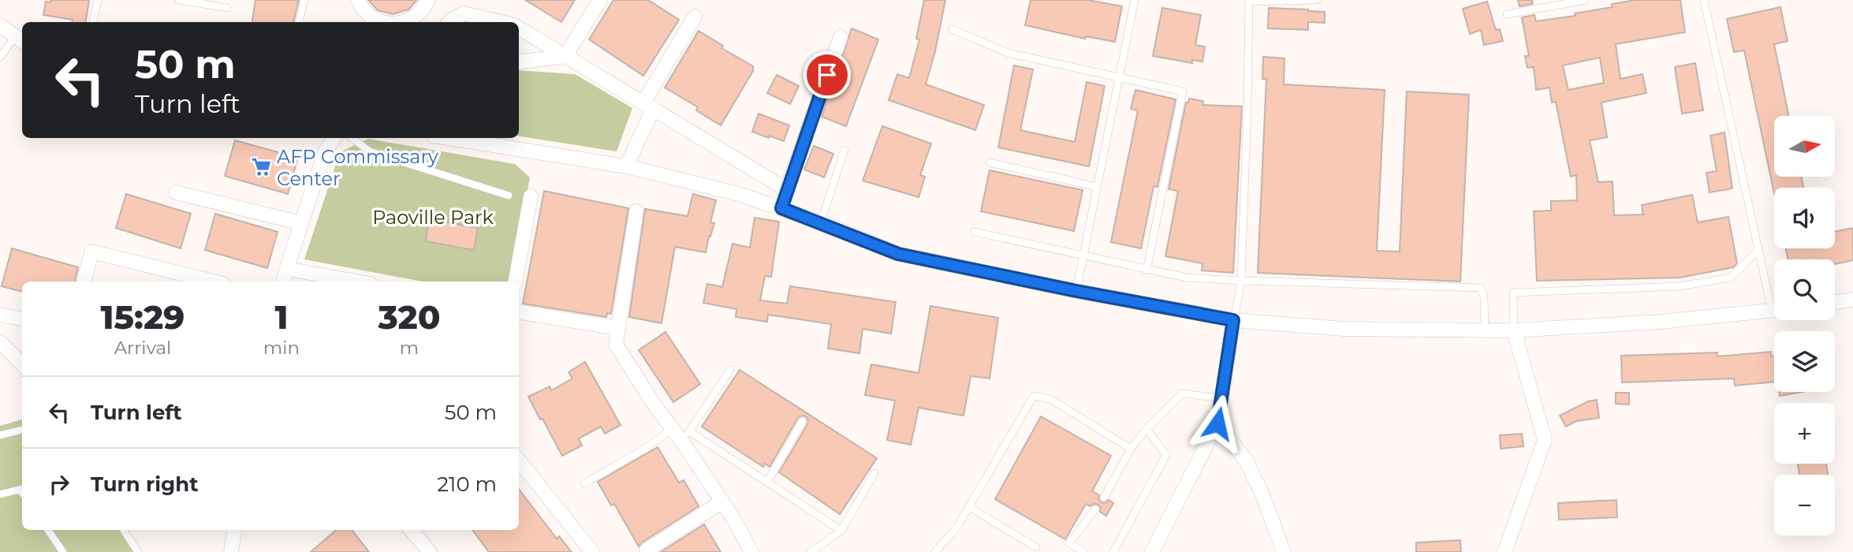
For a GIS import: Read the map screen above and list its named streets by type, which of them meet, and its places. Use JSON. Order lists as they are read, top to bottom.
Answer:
{
  "parks": ["Paoville Park"],
  "places": {
    "supermarket": ["AFP Commissary Center"]
  },
  "north": "right",
  "page": {
    "turn": ["50 m", "Turn left"],
    "map_buttons": ["+", "−"],
    "eta": [
      "15:29",
      "Arrival",
      "1",
      "min",
      "320",
      "m"
    ],
    "list": [
      {
        "name": "Turn left",
        "value": "50 m"
      },
      {
        "name": "Turn right",
        "value": "210 m"
      }
    ]
  }
}
